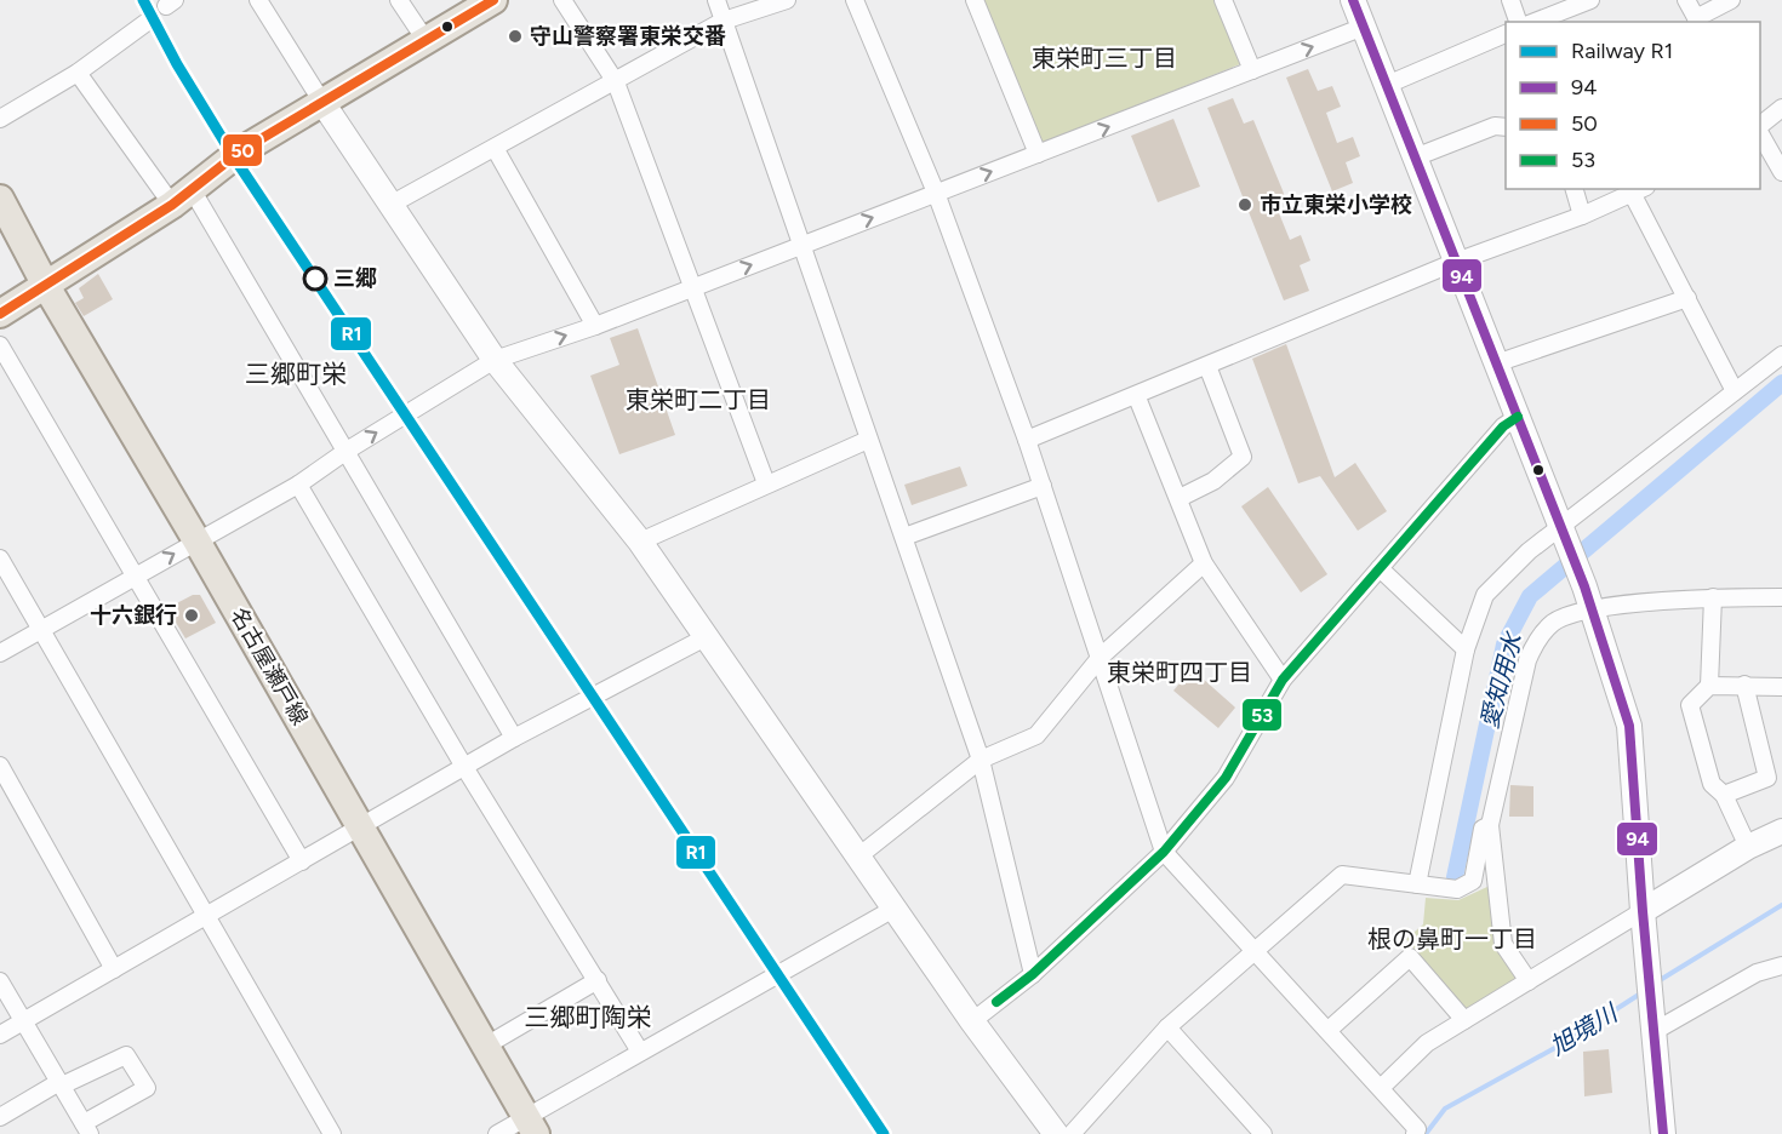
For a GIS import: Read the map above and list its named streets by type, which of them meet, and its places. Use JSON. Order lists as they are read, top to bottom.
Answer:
{
  "streets": {
    "main road": ["名古屋瀬戸線"]
  },
  "districts": [
    "東栄町三丁目",
    "三郷町栄",
    "東栄町二丁目",
    "東栄町四丁目",
    "根の鼻町一丁目",
    "三郷町陶栄"
  ],
  "water": ["愛知用水", "旭境川"],
  "places": [
    "守山警察署東栄交番",
    "市立東栄小学校",
    "三郷",
    "十六銀行"
  ],
  "lines": [
    "rail line R1",
    "transit line 94",
    "transit line 50",
    "transit line 53"
  ],
  "legend": [
    "Railway R1",
    "94",
    "50",
    "53"
  ]
}
